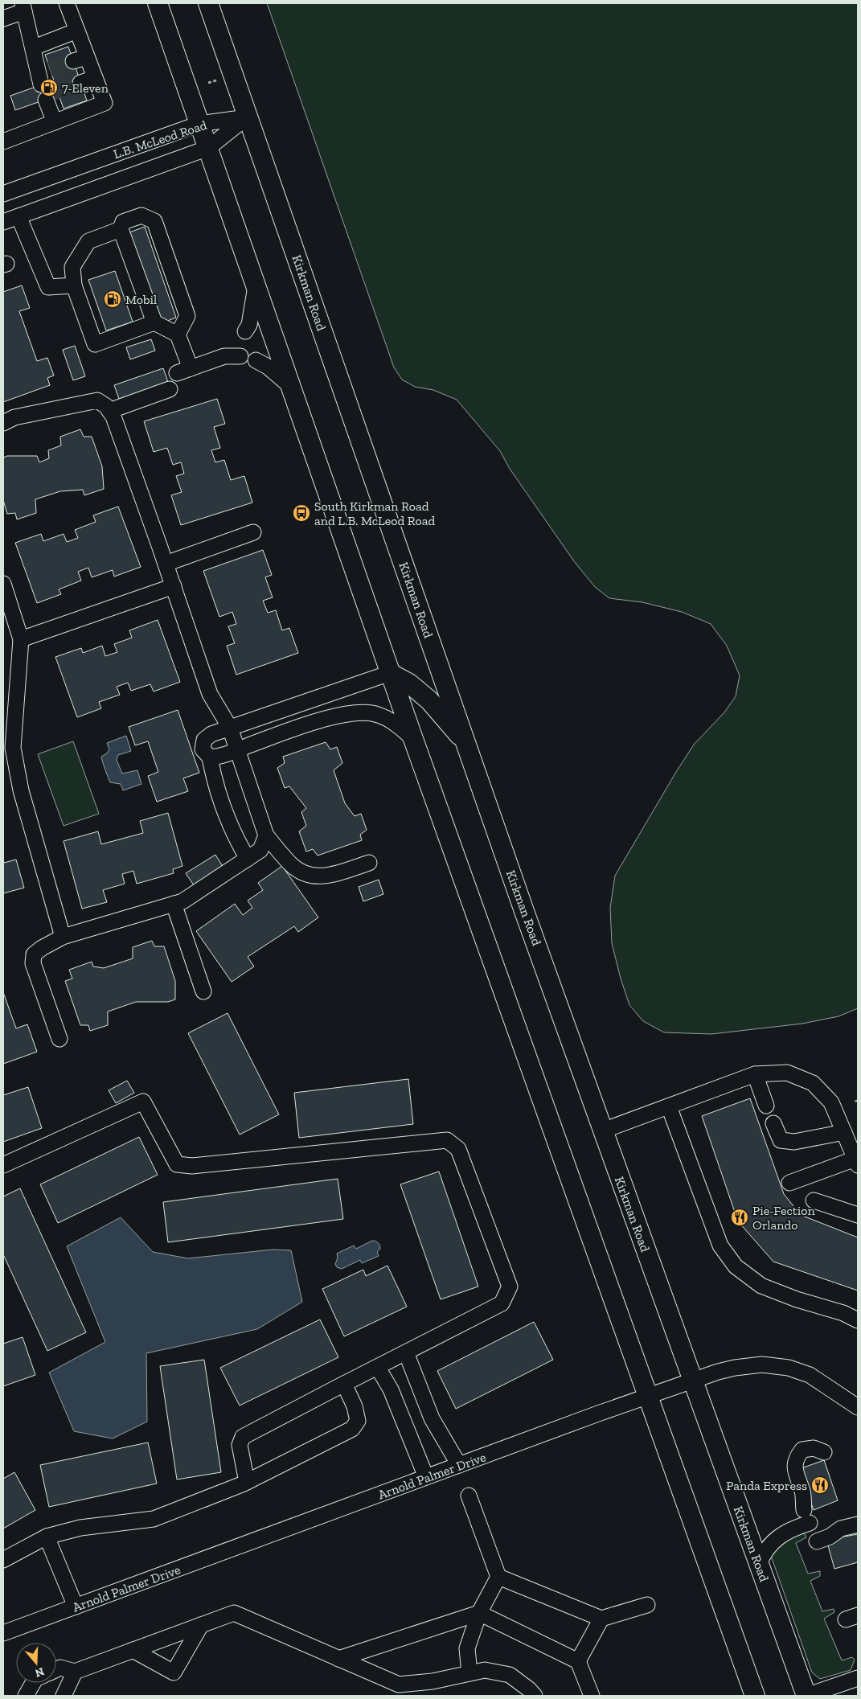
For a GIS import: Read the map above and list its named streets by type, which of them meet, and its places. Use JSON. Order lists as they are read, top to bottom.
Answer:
{
  "streets": {
    "main road": ["Kirkman Road"],
    "street": ["L.B. McLeod Road", "Arnold Palmer Drive"]
  },
  "crossings": [
    ["L.B. McLeod Road", "Kirkman Road"],
    ["Kirkman Road", "Arnold Palmer Drive"]
  ],
  "places": {
    "fuel station": ["7-Eleven", "Mobil"],
    "bus stop": ["South Kirkman Road and L.B. McLeod Road"],
    "restaurant": ["Pie-Fection Orlando", "Panda Express"]
  },
  "north": "bottom"
}
